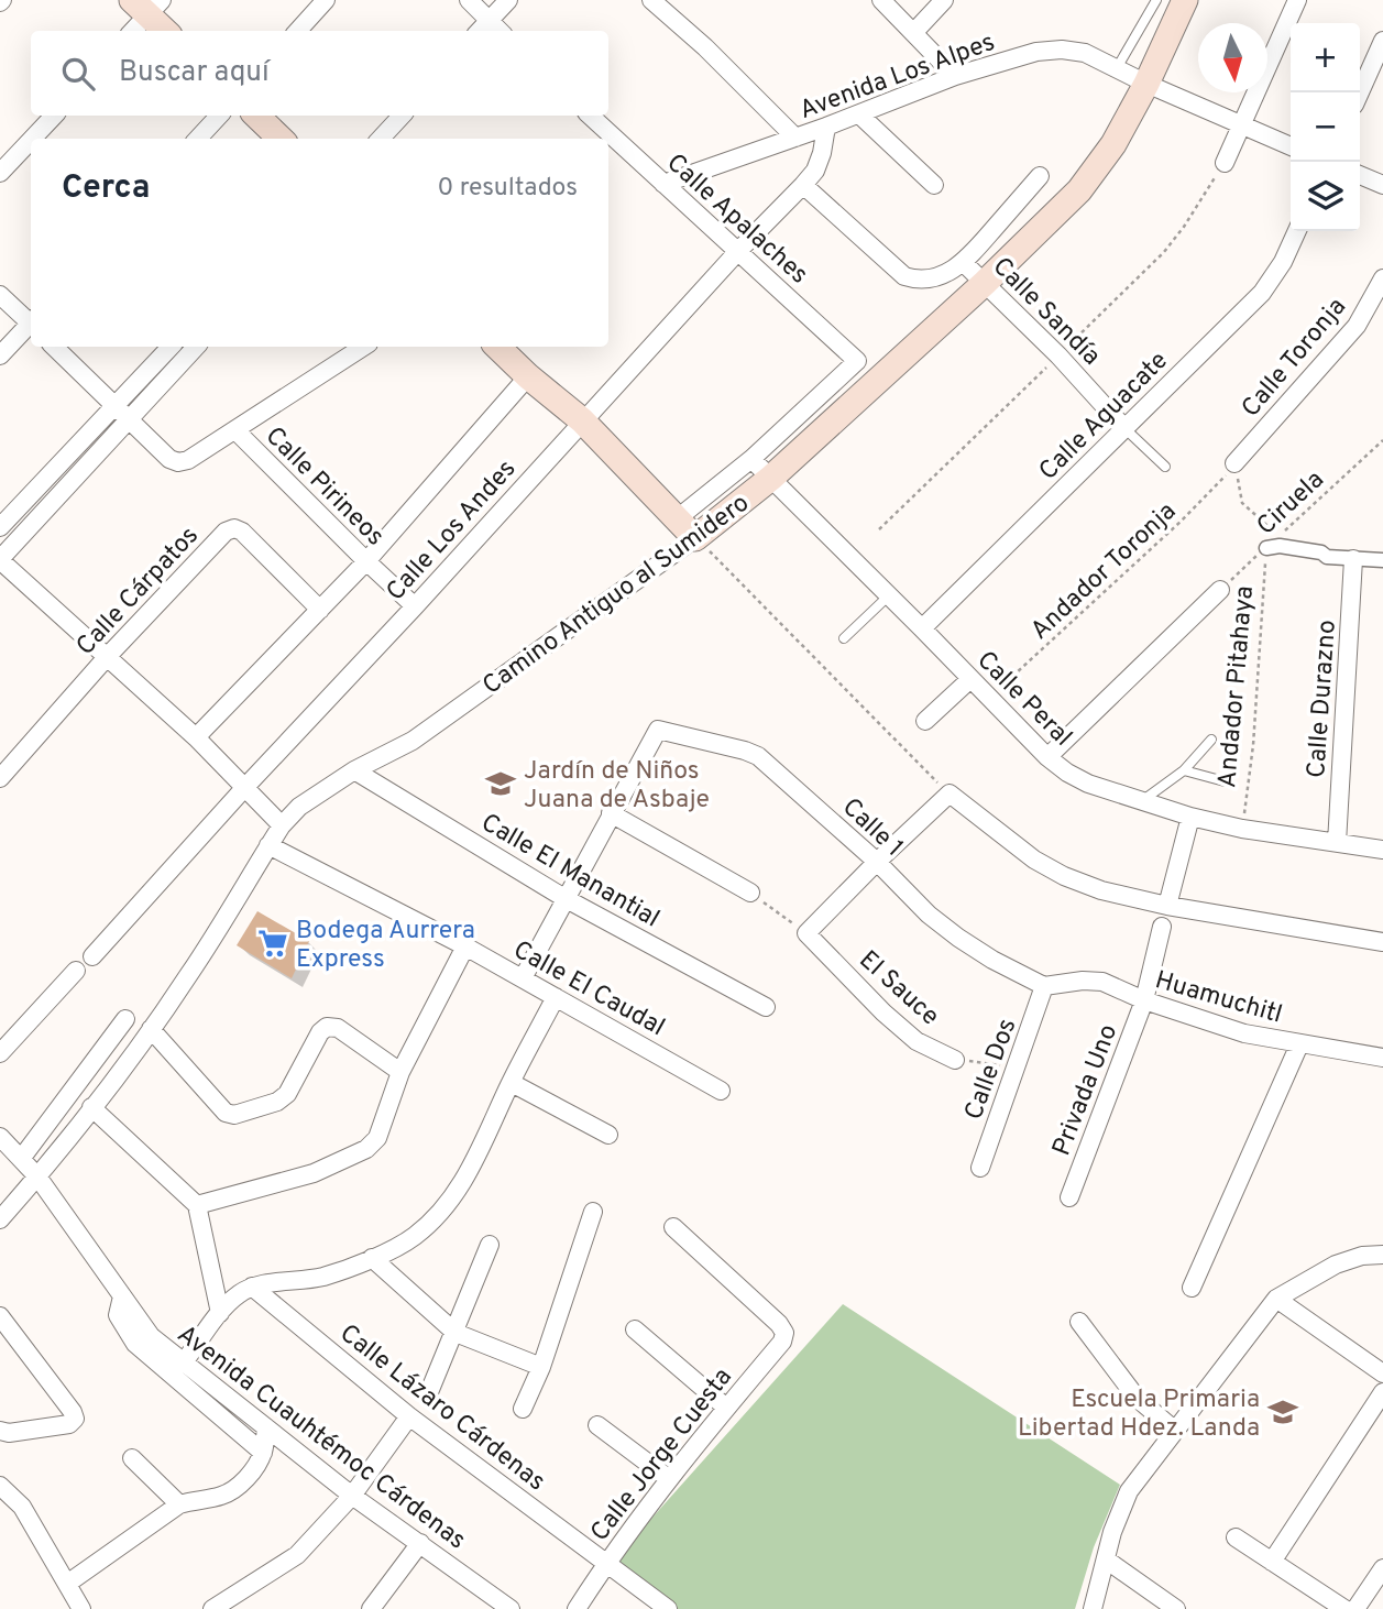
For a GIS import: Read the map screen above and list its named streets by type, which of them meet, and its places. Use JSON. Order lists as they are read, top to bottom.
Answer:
{
  "streets": {
    "main road": ["Camino Antiguo al Sumidero"],
    "street": [
      "Avenida Los Alpes",
      "Calle Apalaches",
      "Calle Sandía",
      "Calle Toronja",
      "Calle Aguacate",
      "Calle Pirineos",
      "Calle Los Andes",
      "Calle Cárpatos",
      "Calle Peral",
      "Calle Durazno",
      "Calle 1",
      "Calle El Manantial",
      "Calle El Caudal",
      "El Sauce",
      "Huamuchitl",
      "Calle Dos",
      "Privada Uno",
      "Calle Lázaro Cárdenas",
      "Avenida Cuauhtémoc Cárdenas",
      "Calle Jorge Cuesta"
    ],
    "lane": ["Andador Pitahaya"],
    "path": ["Ciruela", "Andador Toronja"]
  },
  "crossings": [
    ["Avenida Los Alpes", "Calle Apalaches"],
    ["Avenida Los Alpes", "Calle Los Andes"],
    ["Avenida Los Alpes", "Camino Antiguo al Sumidero"],
    ["Calle Apalaches", "Calle Los Andes"],
    ["Calle Apalaches", "Calle Peral"],
    ["Calle Sandía", "Calle Aguacate"],
    ["Calle Sandía", "Camino Antiguo al Sumidero"],
    ["Calle Toronja", "Ciruela"],
    ["Calle Toronja", "Andador Toronja"],
    ["Calle Aguacate", "Calle Peral"],
    ["Calle Pirineos", "Calle Los Andes"],
    ["Ciruela", "Andador Toronja"],
    ["Ciruela", "Andador Pitahaya"],
    ["Calle Los Andes", "Calle Cárpatos"],
    ["Andador Toronja", "Calle Peral"],
    ["Camino Antiguo al Sumidero", "Calle Peral"],
    ["Camino Antiguo al Sumidero", "Calle El Manantial"],
    ["Camino Antiguo al Sumidero", "Calle El Caudal"],
    ["Camino Antiguo al Sumidero", "Avenida Cuauhtémoc Cárdenas"],
    ["Andador Pitahaya", "Calle Peral"],
    ["Calle Peral", "Calle Durazno"],
    ["Calle 1", "Huamuchitl"],
    ["Calle 1", "Calle Dos"],
    ["Huamuchitl", "Calle Dos"],
    ["Huamuchitl", "Privada Uno"],
    ["Calle Lázaro Cárdenas", "Calle Jorge Cuesta"]
  ],
  "places": {
    "school or university": ["Jardín de Niños Juana de Asbaje", "Escuela Primaria Libertad Hdez. Landa"],
    "supermarket": ["Bodega Aurrera Express"]
  },
  "north": "bottom",
  "page": {
    "map_buttons": ["+", "−"],
    "search": "Buscar aquí",
    "heading": ["Cerca", "0 resultados"]
  }
}
